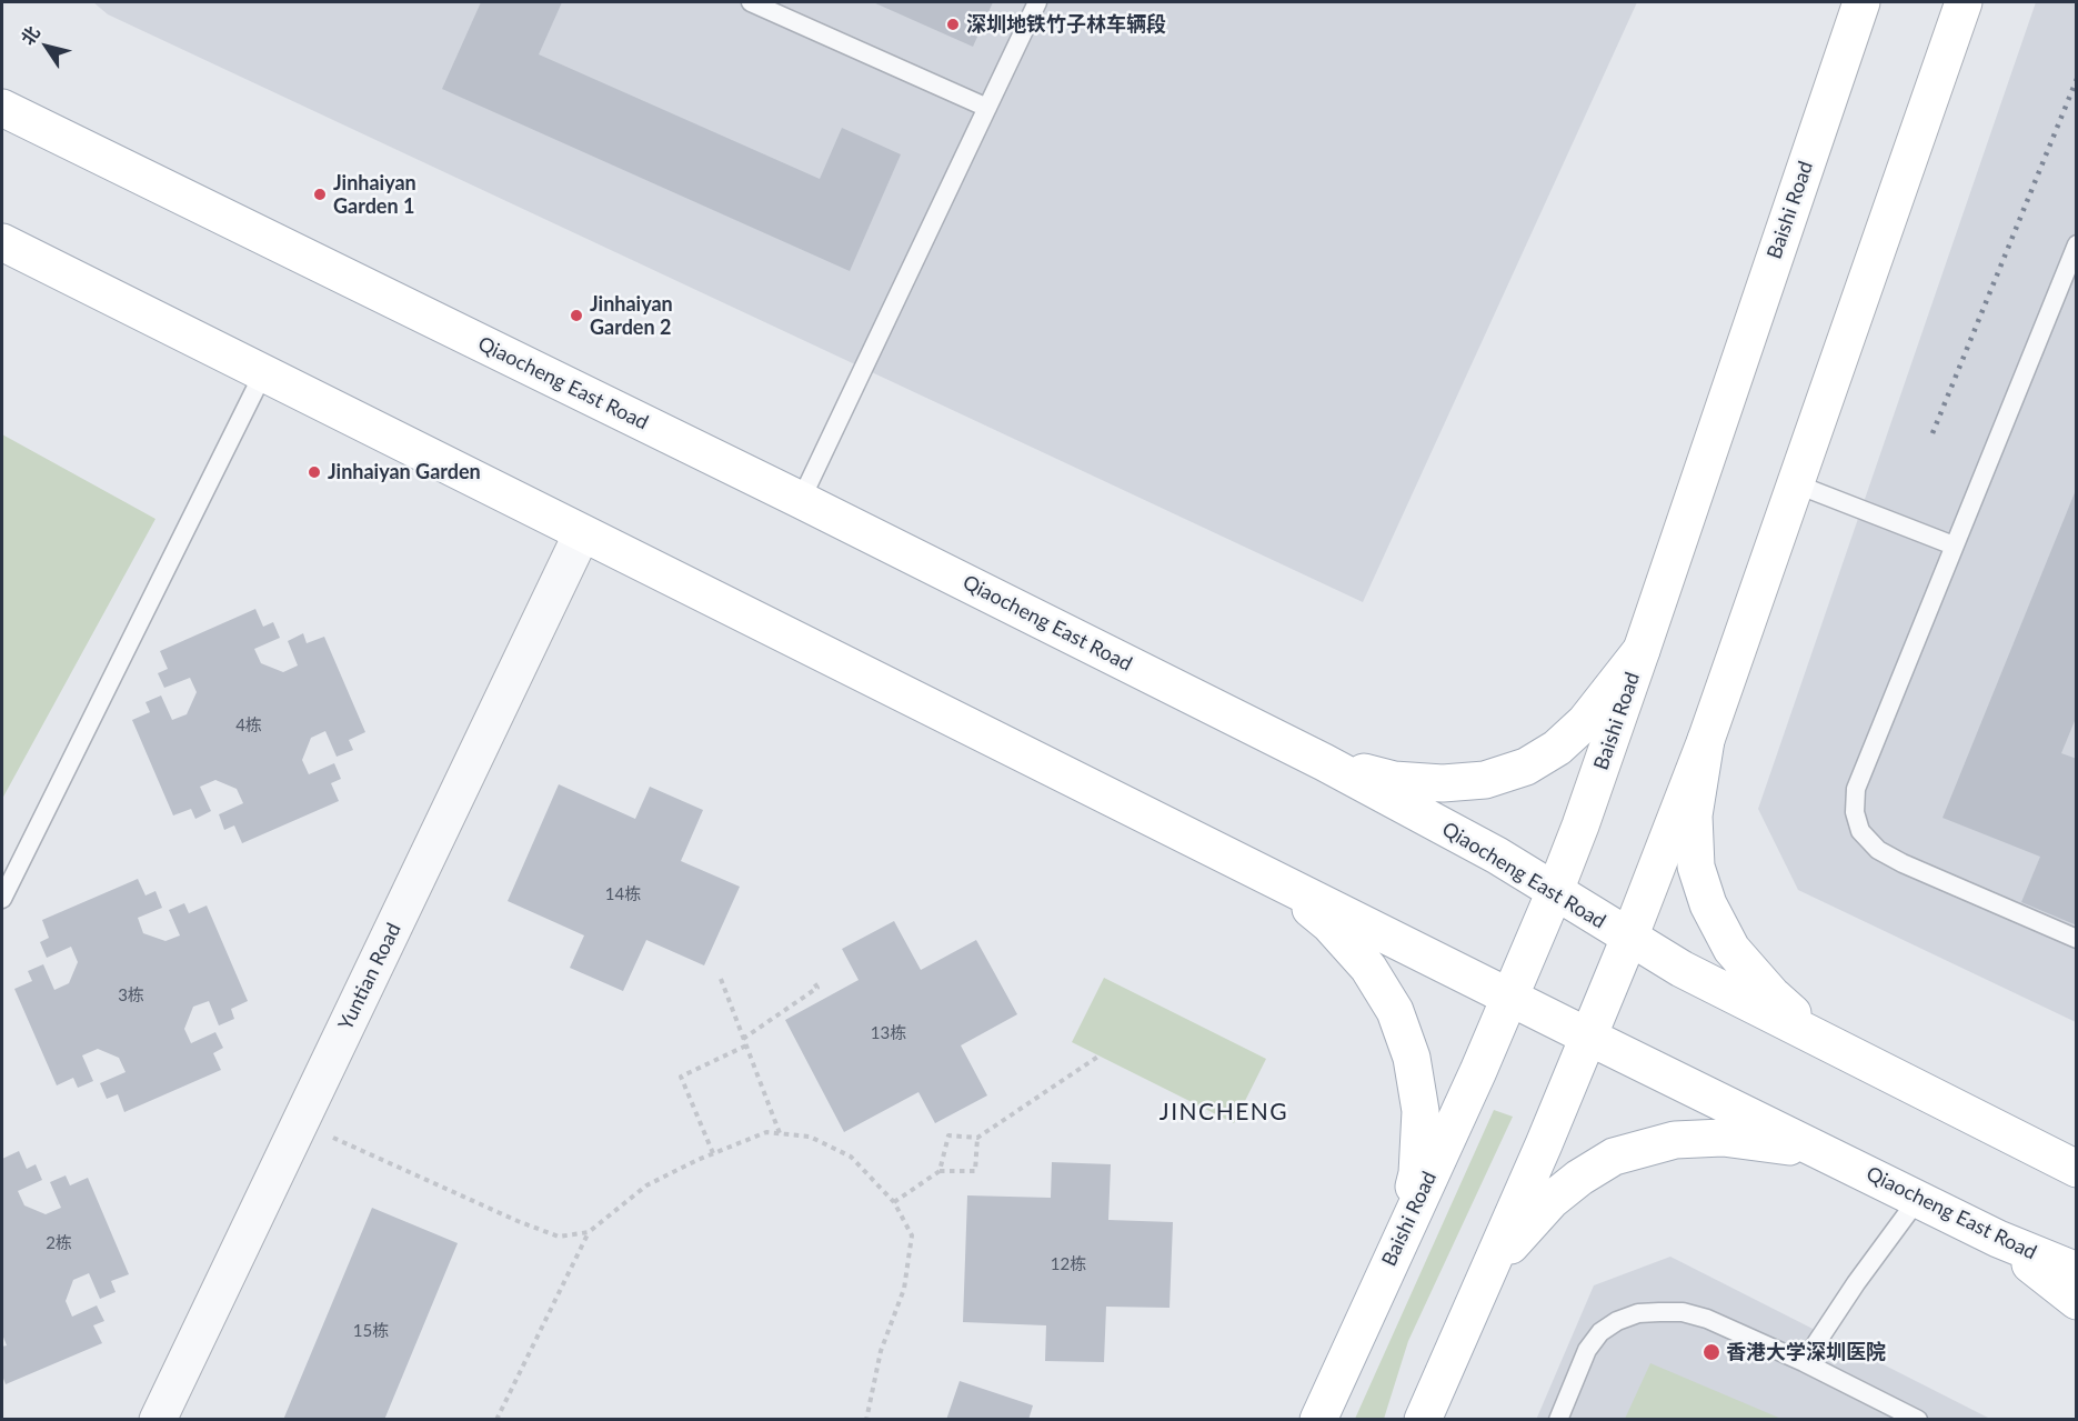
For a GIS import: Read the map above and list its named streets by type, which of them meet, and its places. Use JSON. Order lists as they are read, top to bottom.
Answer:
{
  "streets": {
    "main road": ["Baishi Road", "Qiaocheng East Road"],
    "street": ["Yuntian Road"]
  },
  "crossings": [
    ["Baishi Road", "Qiaocheng East Road"],
    ["Qiaocheng East Road", "Yuntian Road"]
  ],
  "districts": ["JINCHENG"],
  "places": [
    "深圳地铁竹子林车辆段",
    "Jinhaiyan Garden 1",
    "Jinhaiyan Garden 2",
    "Jinhaiyan Garden",
    "香港大学深圳医院"
  ],
  "house_numbers": [
    "4栋",
    "14栋",
    "3栋",
    "13栋",
    "2栋",
    "12栋",
    "15栋"
  ],
  "north": "top left"
}
